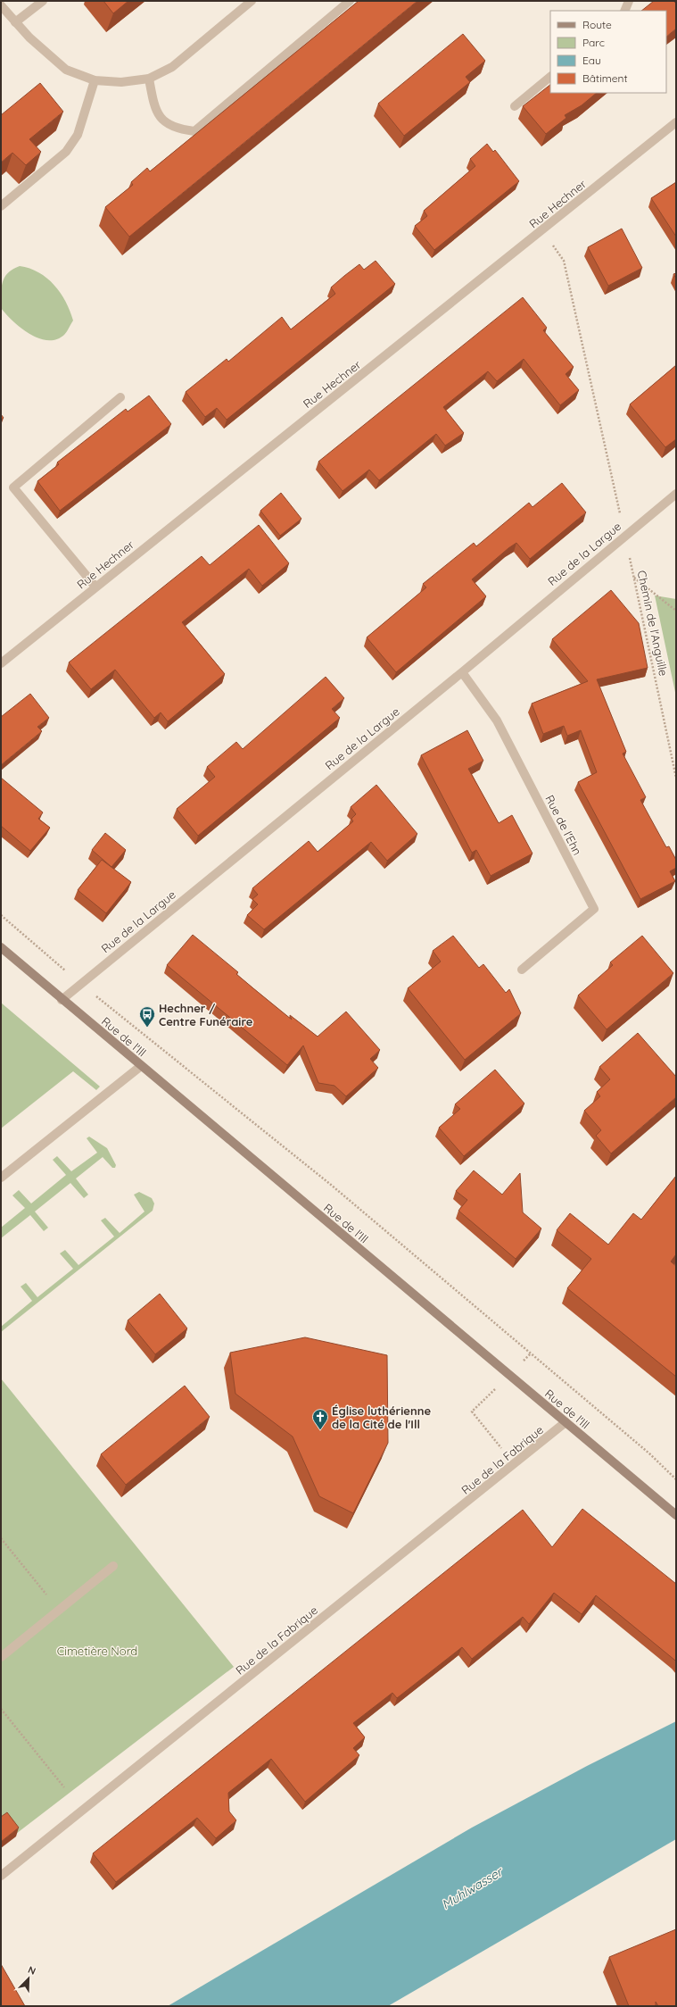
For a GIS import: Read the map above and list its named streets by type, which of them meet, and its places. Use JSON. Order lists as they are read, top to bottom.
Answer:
{
  "streets": {
    "main road": ["Rue de l'Ill"],
    "street": [
      "Rue Hechner",
      "Rue de la Largue",
      "Rue de l'Ehn",
      "Rue de la Fabrique"
    ],
    "path": ["Chemin de l'Anguille"]
  },
  "crossings": [
    ["Rue Hechner", "Chemin de l'Anguille"],
    ["Rue de la Largue", "Chemin de l'Anguille"],
    ["Rue de la Largue", "Rue de l'Ehn"],
    ["Rue de la Largue", "Rue de l'Ill"],
    ["Rue de l'Ill", "Rue de la Fabrique"]
  ],
  "water": ["Muhlwasser"],
  "parks": ["Cimetière Nord"],
  "places": {
    "bus stop": ["Hechner / Centre Funéraire"],
    "church": ["Église luthérienne de la Cité de l'Ill"]
  },
  "legend": [
    "Route",
    "Parc",
    "Eau",
    "Bâtiment"
  ],
  "north": "top right"
}
